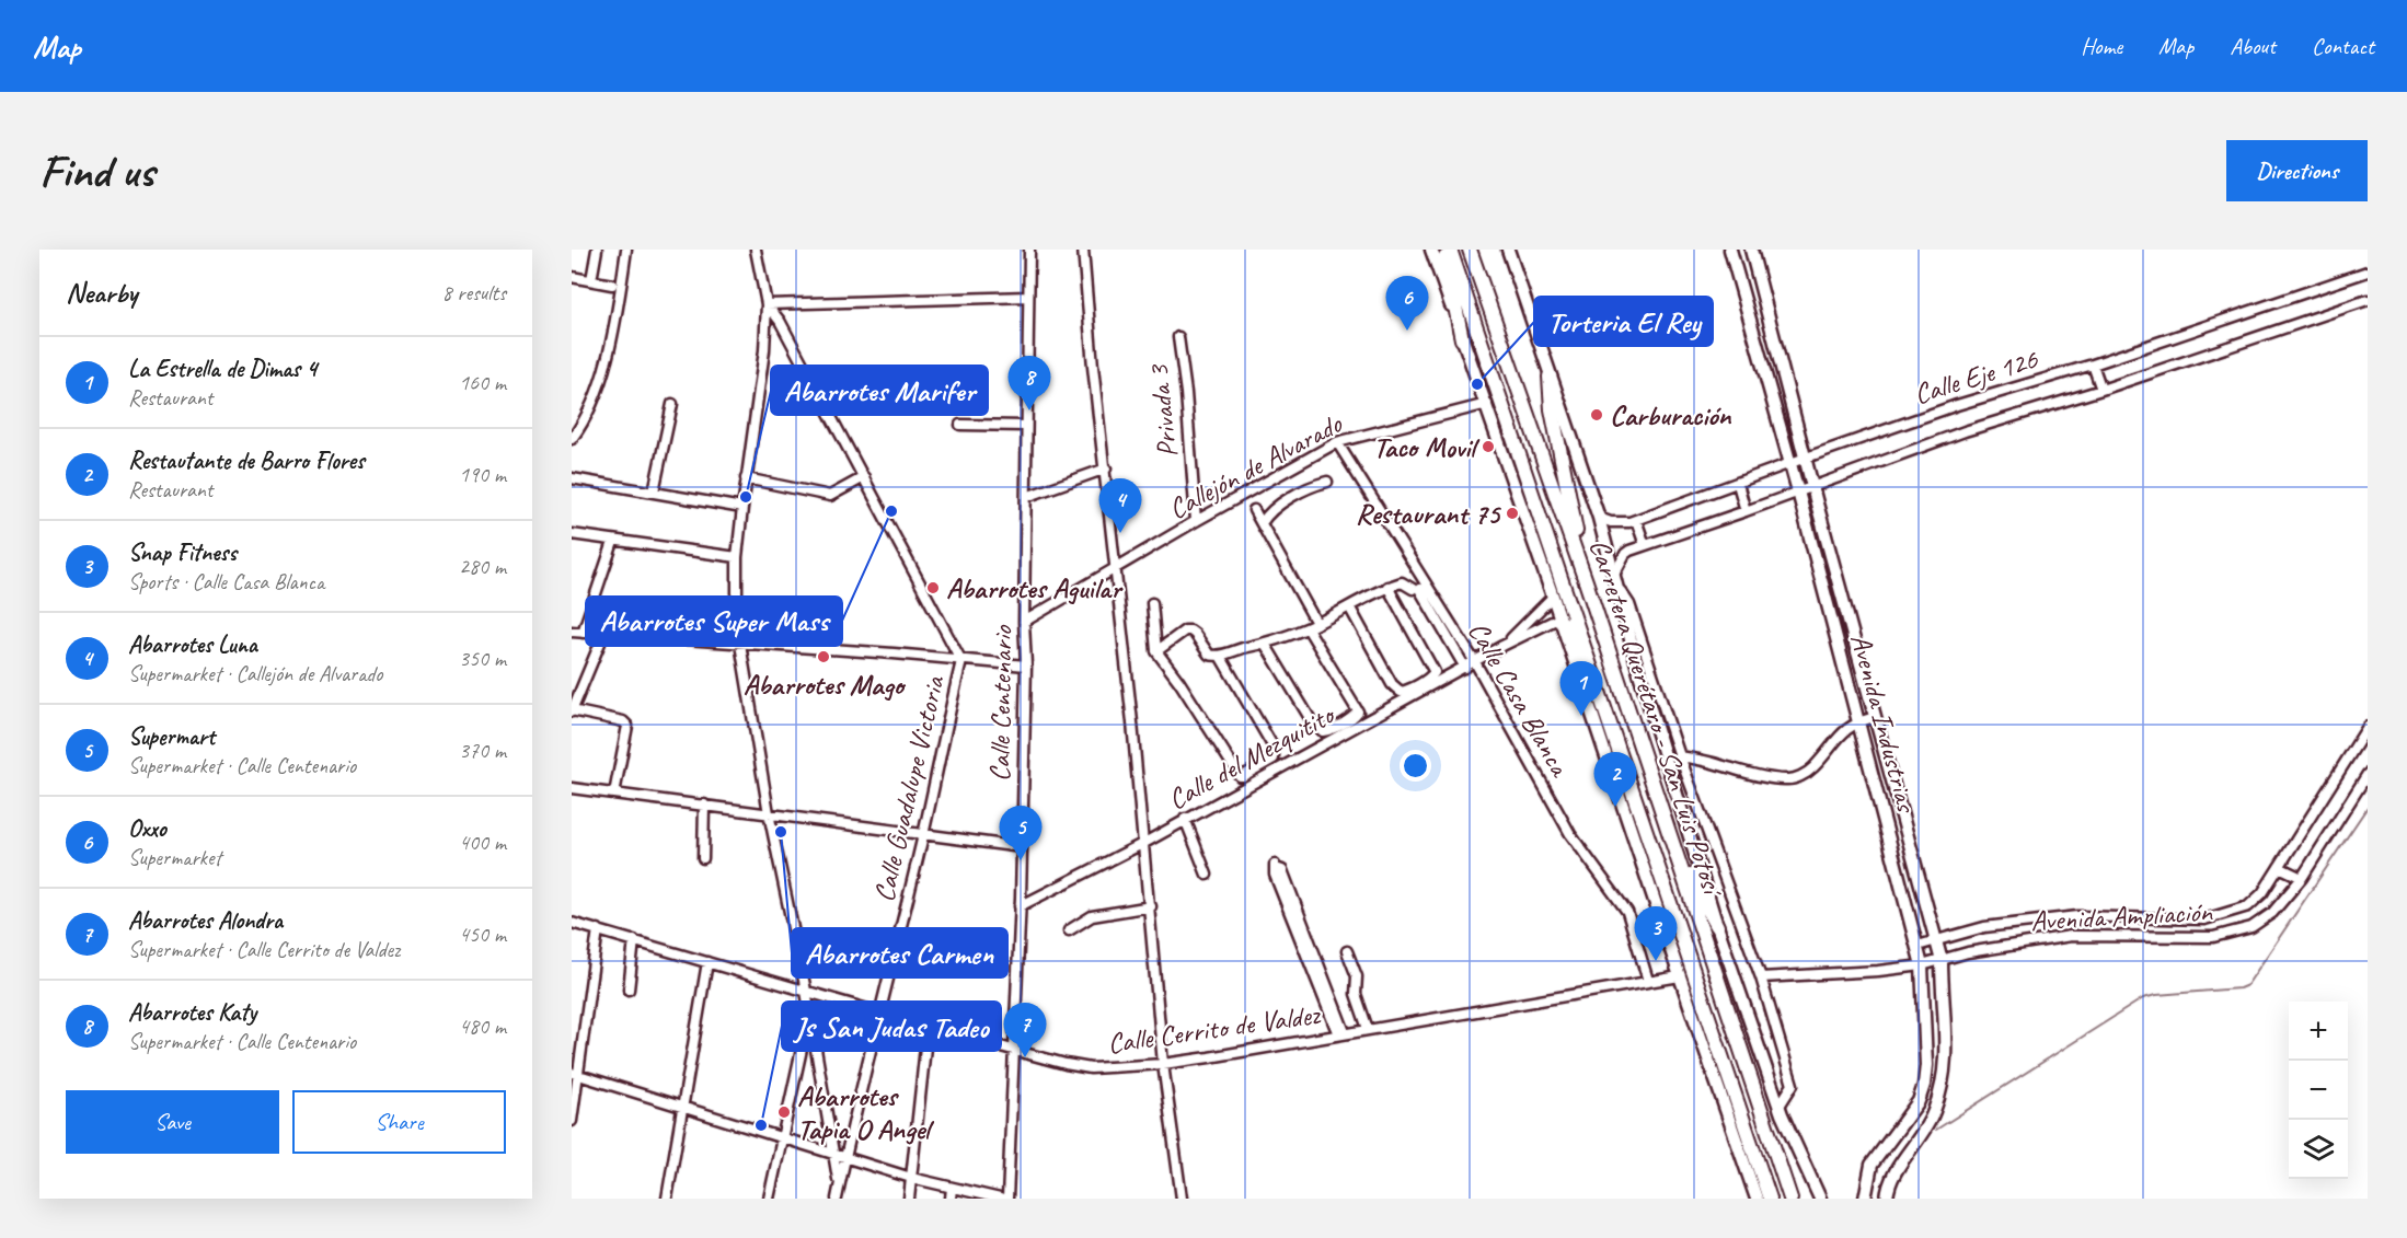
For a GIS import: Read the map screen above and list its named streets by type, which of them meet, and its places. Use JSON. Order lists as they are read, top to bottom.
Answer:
{
  "streets": {
    "highway": ["Carretera Querétaro - San Luis Potosí"],
    "main road": ["Avenida Industrias"],
    "street": [
      "Calle Eje 126",
      "Privada 3",
      "Callejón de Alvarado",
      "Calle Casa Blanca",
      "Calle Centenario",
      "Calle del Mezquitito",
      "Calle Guadalupe Victoria",
      "Avenida Ampliación",
      "Calle Cerrito de Valdez"
    ]
  },
  "crossings": [
    ["Calle Eje 126", "Avenida Industrias"],
    ["Privada 3", "Callejón de Alvarado"],
    ["Callejón de Alvarado", "Calle Centenario"],
    ["Calle Casa Blanca", "Calle del Mezquitito"],
    ["Calle Casa Blanca", "Calle Cerrito de Valdez"],
    ["Calle Centenario", "Calle del Mezquitito"],
    ["Calle Centenario", "Calle Cerrito de Valdez"],
    ["Avenida Industrias", "Avenida Ampliación"],
    ["Calle Guadalupe Victoria", "Calle Cerrito de Valdez"]
  ],
  "places": [
    "Torteria El Rey",
    "Carburación",
    "Taco Movil",
    "Abarrotes Marifer",
    "Abarrotes Super Mass",
    "Restaurant 75",
    "Abarrotes Aguilar",
    "Abarrotes Mago",
    "Abarrotes Carmen",
    "Abarrotes Tapia O Angel",
    "Js San Judas Tadeo"
  ],
  "page": {
    "header": "Map",
    "nav": [
      "Home",
      "Map",
      "About",
      "Contact"
    ],
    "buttons": [
      "Directions",
      ["Save", "Share"]
    ],
    "title": "Find us",
    "heading": ["Nearby", "8 results"],
    "pins": [
      "6",
      "8",
      "4",
      "1",
      "2",
      "5",
      "3",
      "7"
    ],
    "list": [
      {
        "mark": "1",
        "name": "La Estrella de Dimas 4",
        "note": "Restaurant",
        "value": "160 m"
      },
      {
        "mark": "2",
        "name": "Restautante de Barro Flores",
        "note": "Restaurant",
        "value": "190 m"
      },
      {
        "mark": "3",
        "name": "Snap Fitness",
        "note": "Sports · Calle Casa Blanca",
        "value": "280 m"
      },
      {
        "mark": "4",
        "name": "Abarrotes Luna",
        "note": "Supermarket · Callejón de Alvarado",
        "value": "350 m"
      },
      {
        "mark": "5",
        "name": "Supermart",
        "note": "Supermarket · Calle Centenario",
        "value": "370 m"
      },
      {
        "mark": "6",
        "name": "Oxxo",
        "note": "Supermarket",
        "value": "400 m"
      },
      {
        "mark": "7",
        "name": "Abarrotes Alondra",
        "note": "Supermarket · Calle Cerrito de Valdez",
        "value": "450 m"
      },
      {
        "mark": "8",
        "name": "Abarrotes Katy",
        "note": "Supermarket · Calle Centenario",
        "value": "480 m"
      }
    ],
    "map_buttons": ["+", "−"]
  }
}
